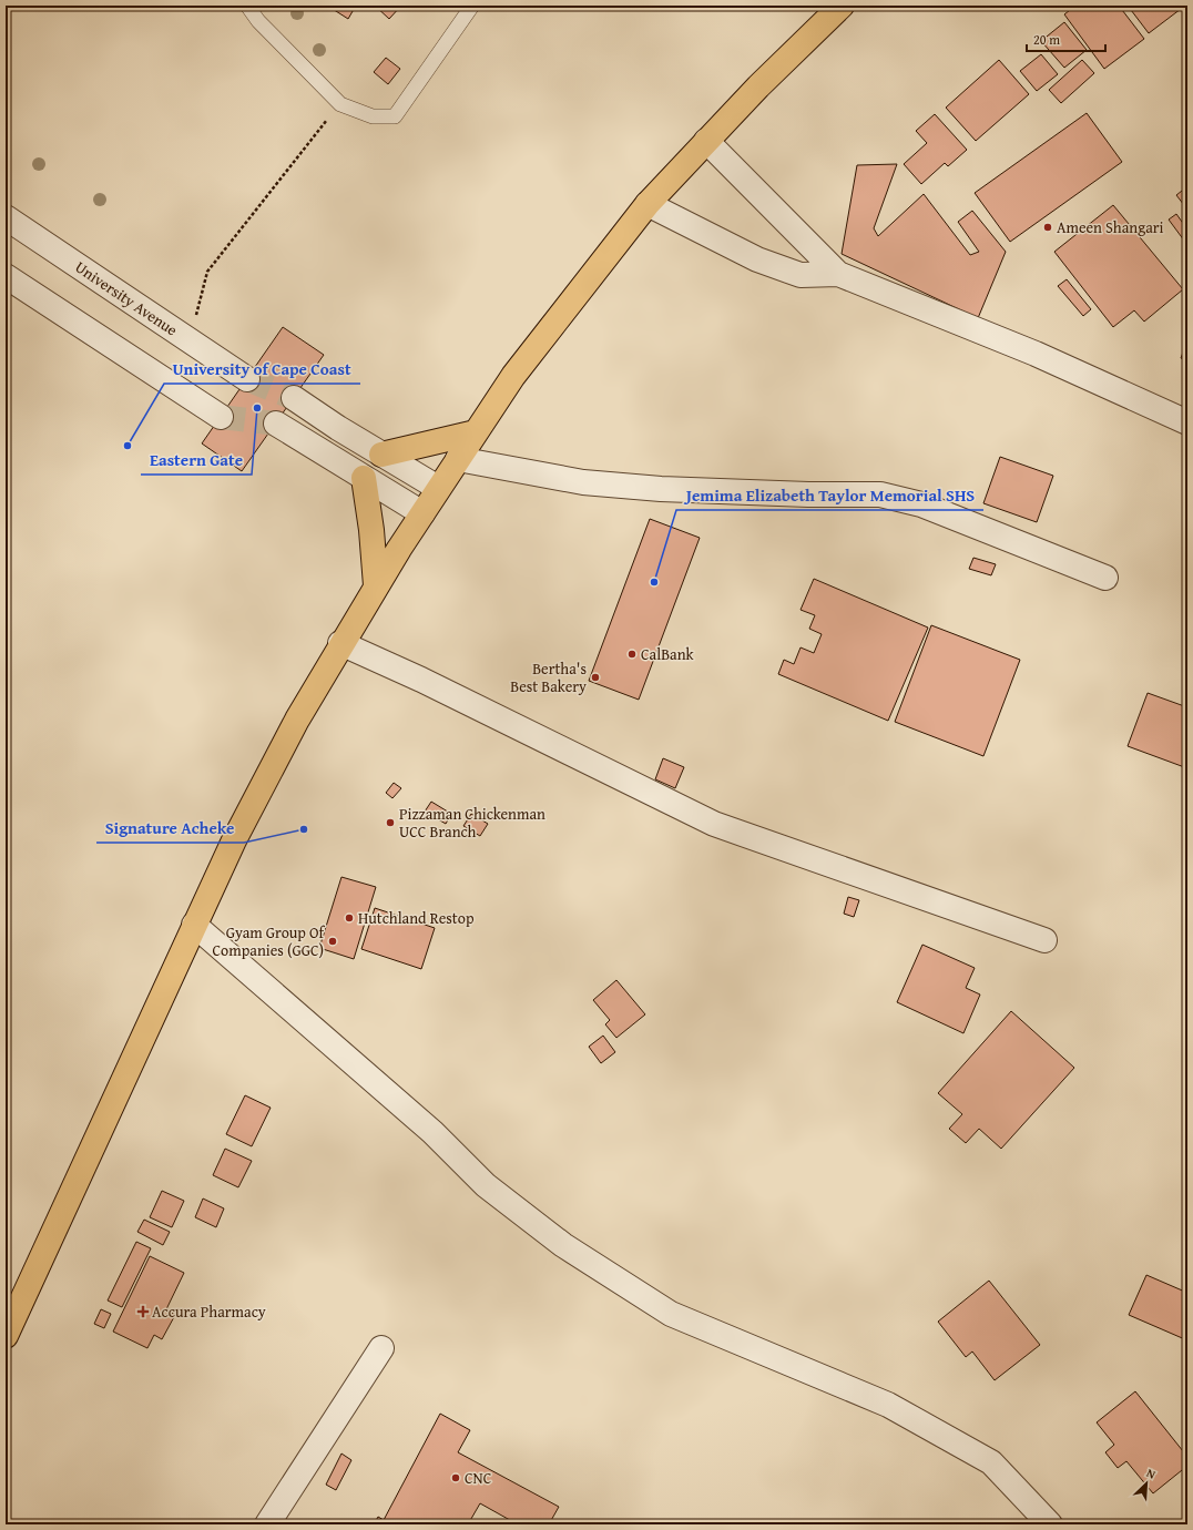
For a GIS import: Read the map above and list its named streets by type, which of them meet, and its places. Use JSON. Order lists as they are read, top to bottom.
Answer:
{
  "streets": {
    "street": ["University Avenue"]
  },
  "places": {
    "other": [
      "Ameen Shangari",
      "Eastern Gate",
      "University of Cape Coast",
      "Jemima Elizabeth Taylor Memorial SHS",
      "CalBank",
      "Bertha's Best Bakery",
      "Pizzaman Chickenman UCC Branch",
      "Signature Acheke",
      "Hutchland Restop",
      "Gyam Group Of Companies (GGC)",
      "CNC"
    ],
    "health": ["Accura Pharmacy"]
  },
  "scale_bar": "20 m",
  "north": "top right"
}
